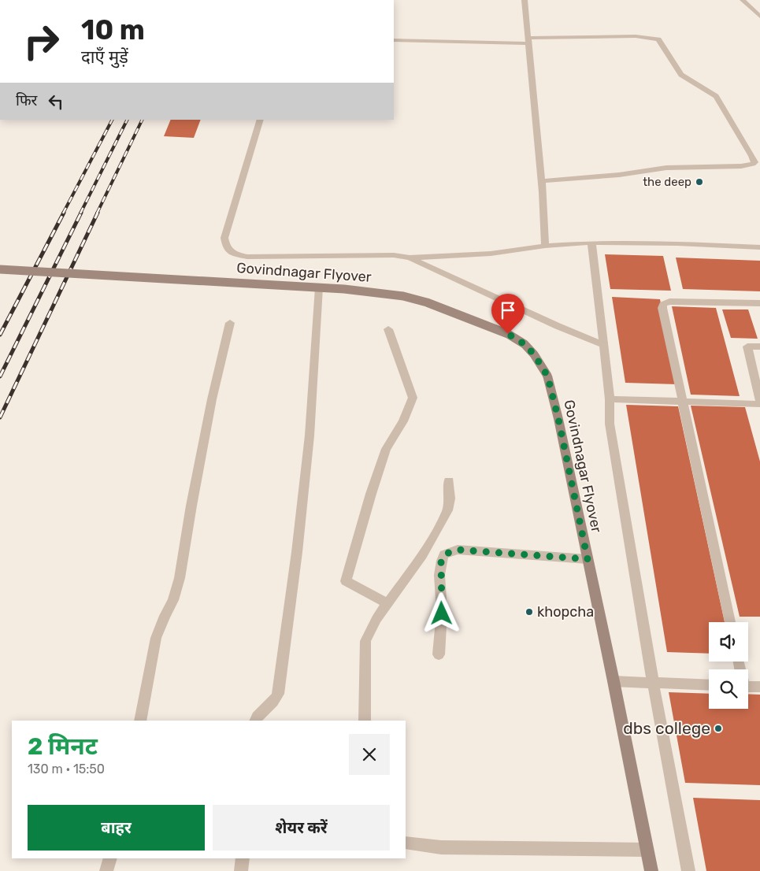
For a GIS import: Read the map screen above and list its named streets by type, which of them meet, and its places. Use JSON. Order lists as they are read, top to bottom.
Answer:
{
  "streets": {
    "main road": ["Govindnagar Flyover"]
  },
  "places": ["the deep", "khopcha", "dbs college"],
  "page": {
    "turn": ["10 m", "दाएँ मुड़ें"],
    "then": "फिर",
    "heading": ["2 मिनट", "130 m · 15:50"],
    "buttons": ["बाहर", "शेयर करें"]
  }
}
